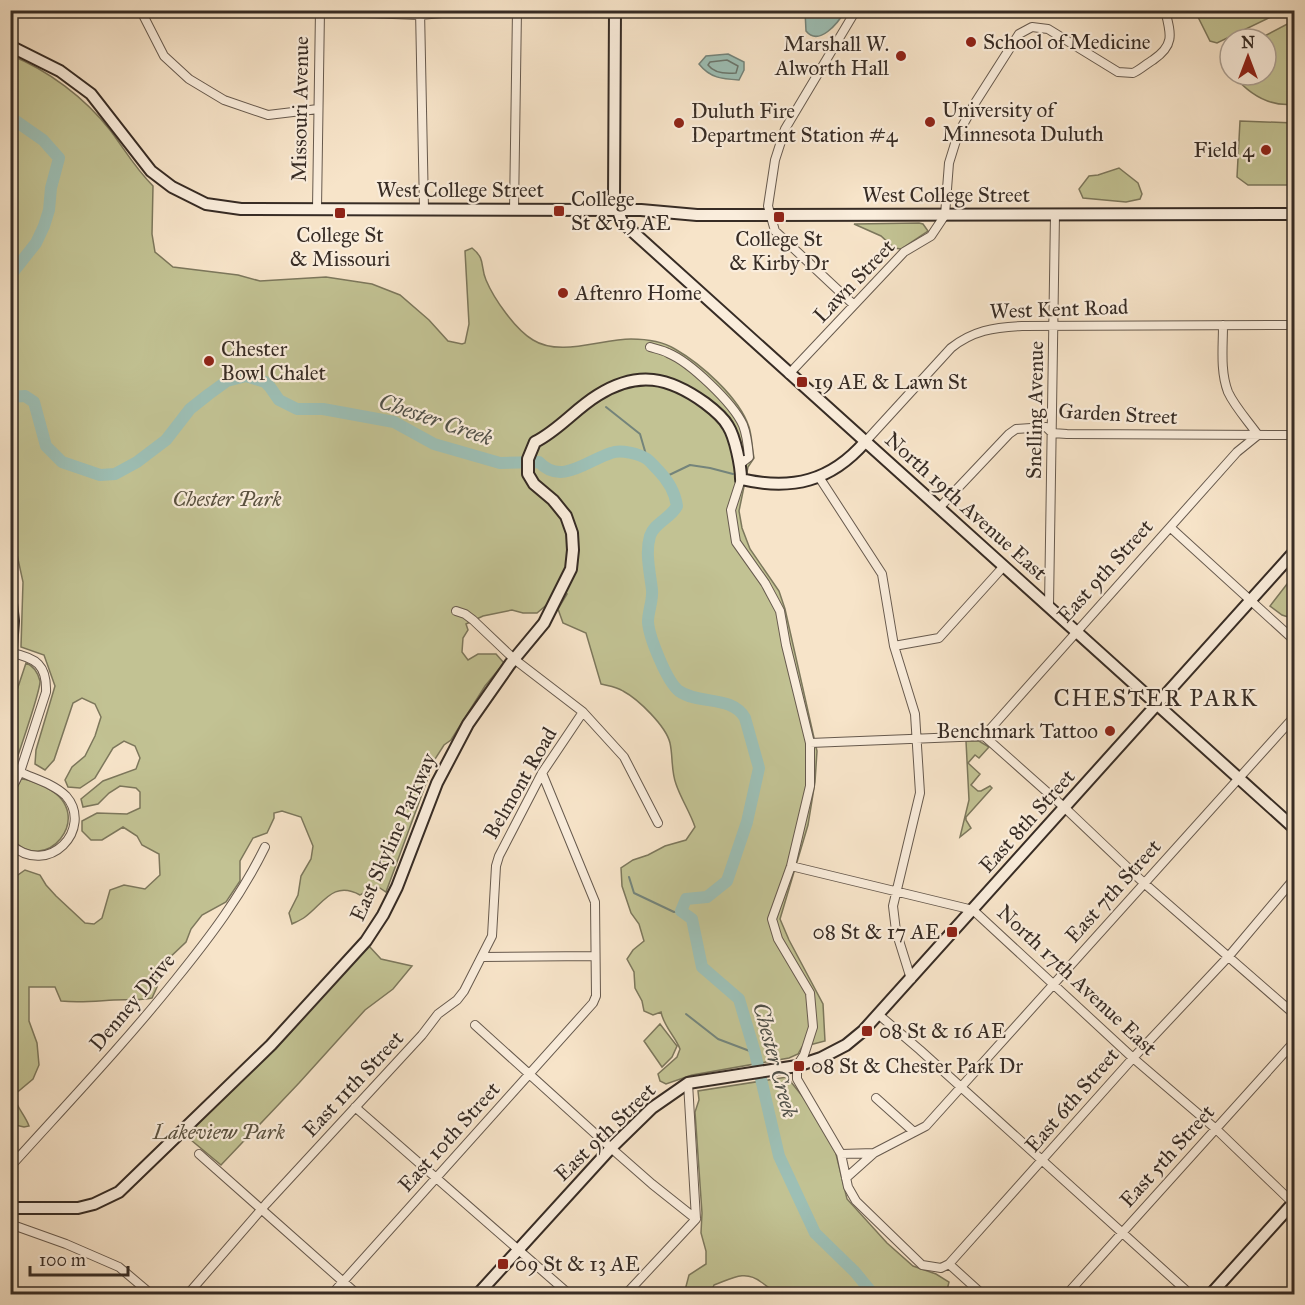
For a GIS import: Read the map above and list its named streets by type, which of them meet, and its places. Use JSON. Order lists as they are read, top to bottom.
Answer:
{
  "streets": {
    "street": [
      "Missouri Avenue",
      "West College Street",
      "Lawn Street",
      "West Kent Road",
      "Snelling Avenue",
      "Garden Street",
      "North 19th Avenue East",
      "East 9th Street",
      "Belmont Road",
      "East 8th Street",
      "East Skyline Parkway",
      "East 7th Street",
      "North 17th Avenue East",
      "Denney Drive",
      "East 11th Street",
      "East 6th Street",
      "East 10th Street",
      "East 5th Street"
    ]
  },
  "crossings": [
    ["Missouri Avenue", "West College Street"],
    ["West College Street", "Lawn Street"],
    ["West College Street", "Snelling Avenue"],
    ["West College Street", "North 19th Avenue East"],
    ["Lawn Street", "North 19th Avenue East"],
    ["West Kent Road", "Snelling Avenue"],
    ["West Kent Road", "North 19th Avenue East"],
    ["Snelling Avenue", "Garden Street"],
    ["Snelling Avenue", "North 19th Avenue East"],
    ["Garden Street", "North 19th Avenue East"],
    ["Garden Street", "East 9th Street"],
    ["North 19th Avenue East", "East 9th Street"],
    ["North 19th Avenue East", "East 8th Street"],
    ["North 19th Avenue East", "East 7th Street"],
    ["East 9th Street", "East 8th Street"],
    ["Belmont Road", "East 11th Street"],
    ["East 8th Street", "North 17th Avenue East"],
    ["East 7th Street", "North 17th Avenue East"],
    ["North 17th Avenue East", "East 6th Street"],
    ["North 17th Avenue East", "East 5th Street"]
  ],
  "districts": ["CHESTER PARK"],
  "water": ["Chester Creek"],
  "parks": ["Chester Park", "Lakeview Park"],
  "places": {
    "other": [
      "School of Medicine",
      "Marshall W. Alworth Hall",
      "University of Minnesota Duluth",
      "Duluth Fire Department Station #4",
      "Field 4",
      "Aftenro Home",
      "Chester Bowl Chalet",
      "Benchmark Tattoo"
    ],
    "transit": [
      "College St & 19 AE",
      "College St & Missouri",
      "College St & Kirby Dr",
      "19 AE & Lawn St",
      "08 St & 17 AE",
      "08 St & 16 AE",
      "08 St & Chester Park Dr",
      "09 St & 13 AE"
    ]
  },
  "scale_bar": "100 m",
  "north": "top"
}
